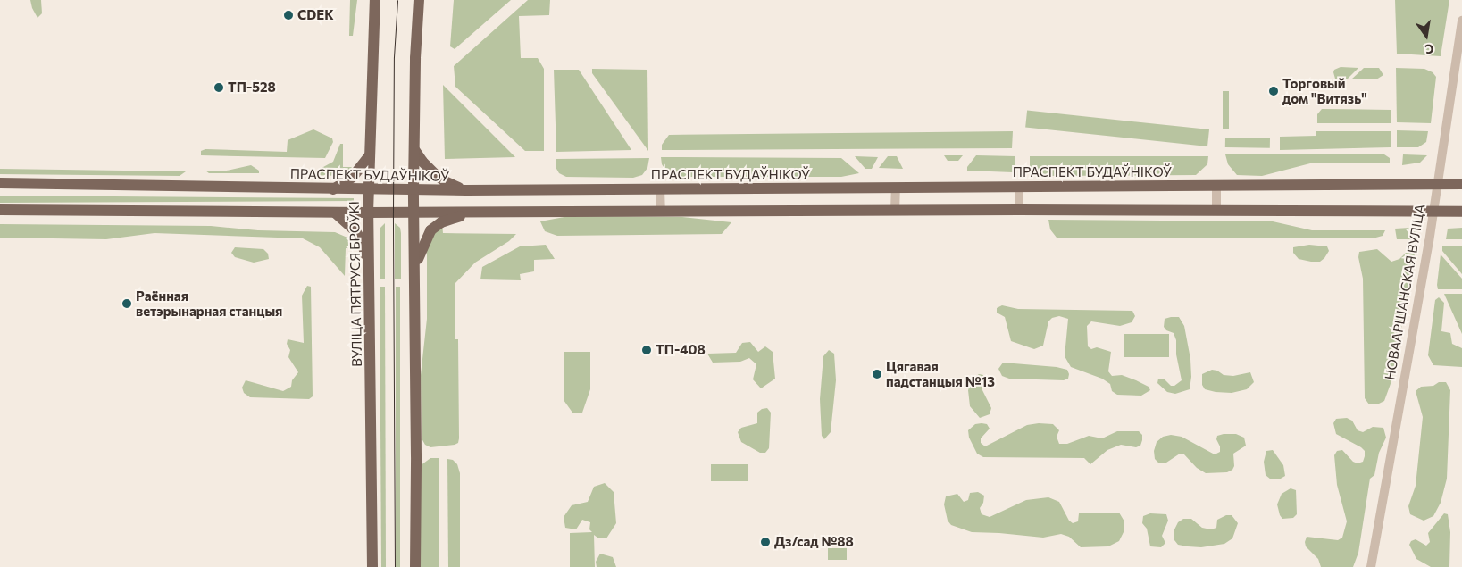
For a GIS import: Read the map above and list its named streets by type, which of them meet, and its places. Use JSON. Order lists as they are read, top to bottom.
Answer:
{
  "streets": {
    "main road": ["ПРАСПЕКТ БУДАЎНІКОЎ", "ВУЛІЦА ПЯТРУСЯ БРОЎКІ"],
    "street": ["НОВААРШАНСКАЯ ВУЛІЦА"]
  },
  "crossings": [
    ["ПРАСПЕКТ БУДАЎНІКОЎ", "ВУЛІЦА ПЯТРУСЯ БРОЎКІ"],
    ["ПРАСПЕКТ БУДАЎНІКОЎ", "НОВААРШАНСКАЯ ВУЛІЦА"]
  ],
  "places": [
    "CDEK",
    "ТП-528",
    "Торговый дом \"Витязь\"",
    "Раённая ветэрынарная станцыя",
    "ТП-408",
    "Цягавая падстанцыя №13",
    "Дз/сад №88"
  ],
  "north": "bottom"
}
